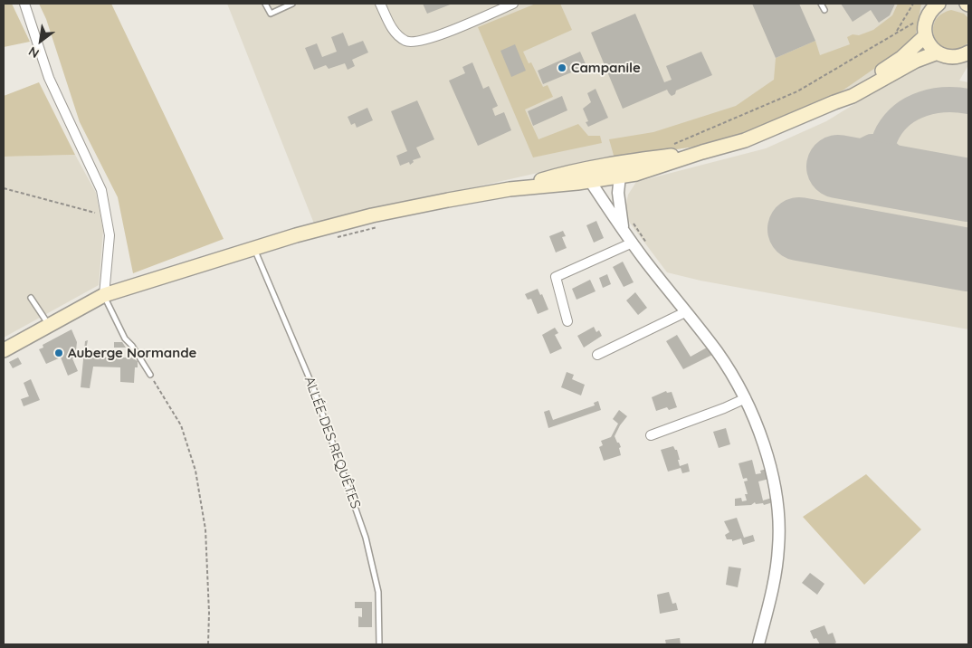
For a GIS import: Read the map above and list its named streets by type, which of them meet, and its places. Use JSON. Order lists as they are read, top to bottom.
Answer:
{
  "streets": {
    "lane": ["ALLÉE DES REQUÊTES"]
  },
  "places": ["Campanile", "Auberge Normande"],
  "north": "bottom left"
}
